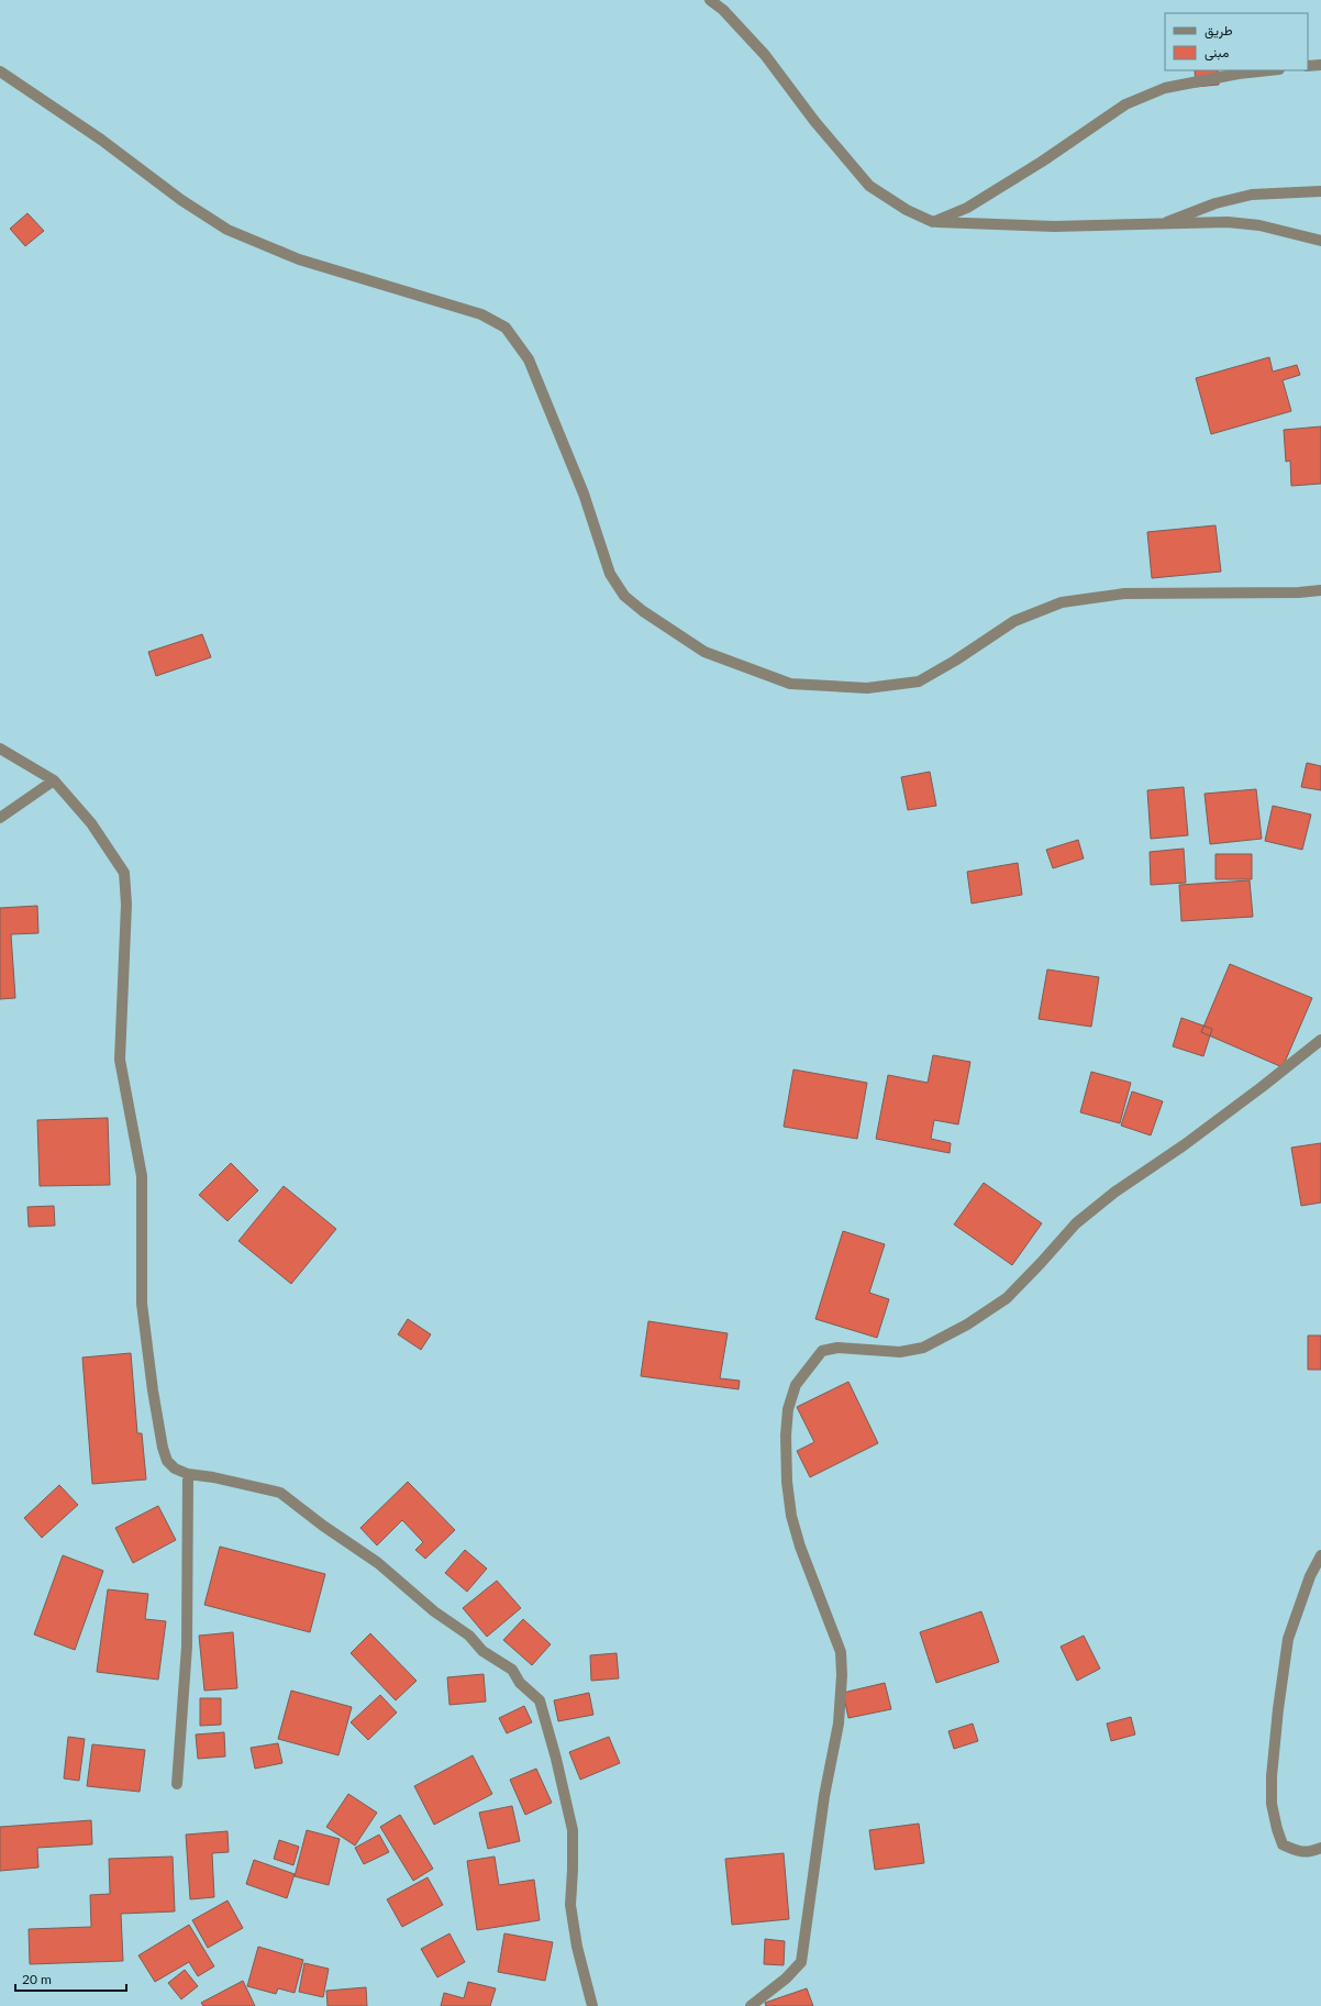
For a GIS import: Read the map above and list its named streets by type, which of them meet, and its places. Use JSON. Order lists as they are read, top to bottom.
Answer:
{
  "legend": ["طريق", "مبنى"],
  "scale_bar": "20 m"
}
